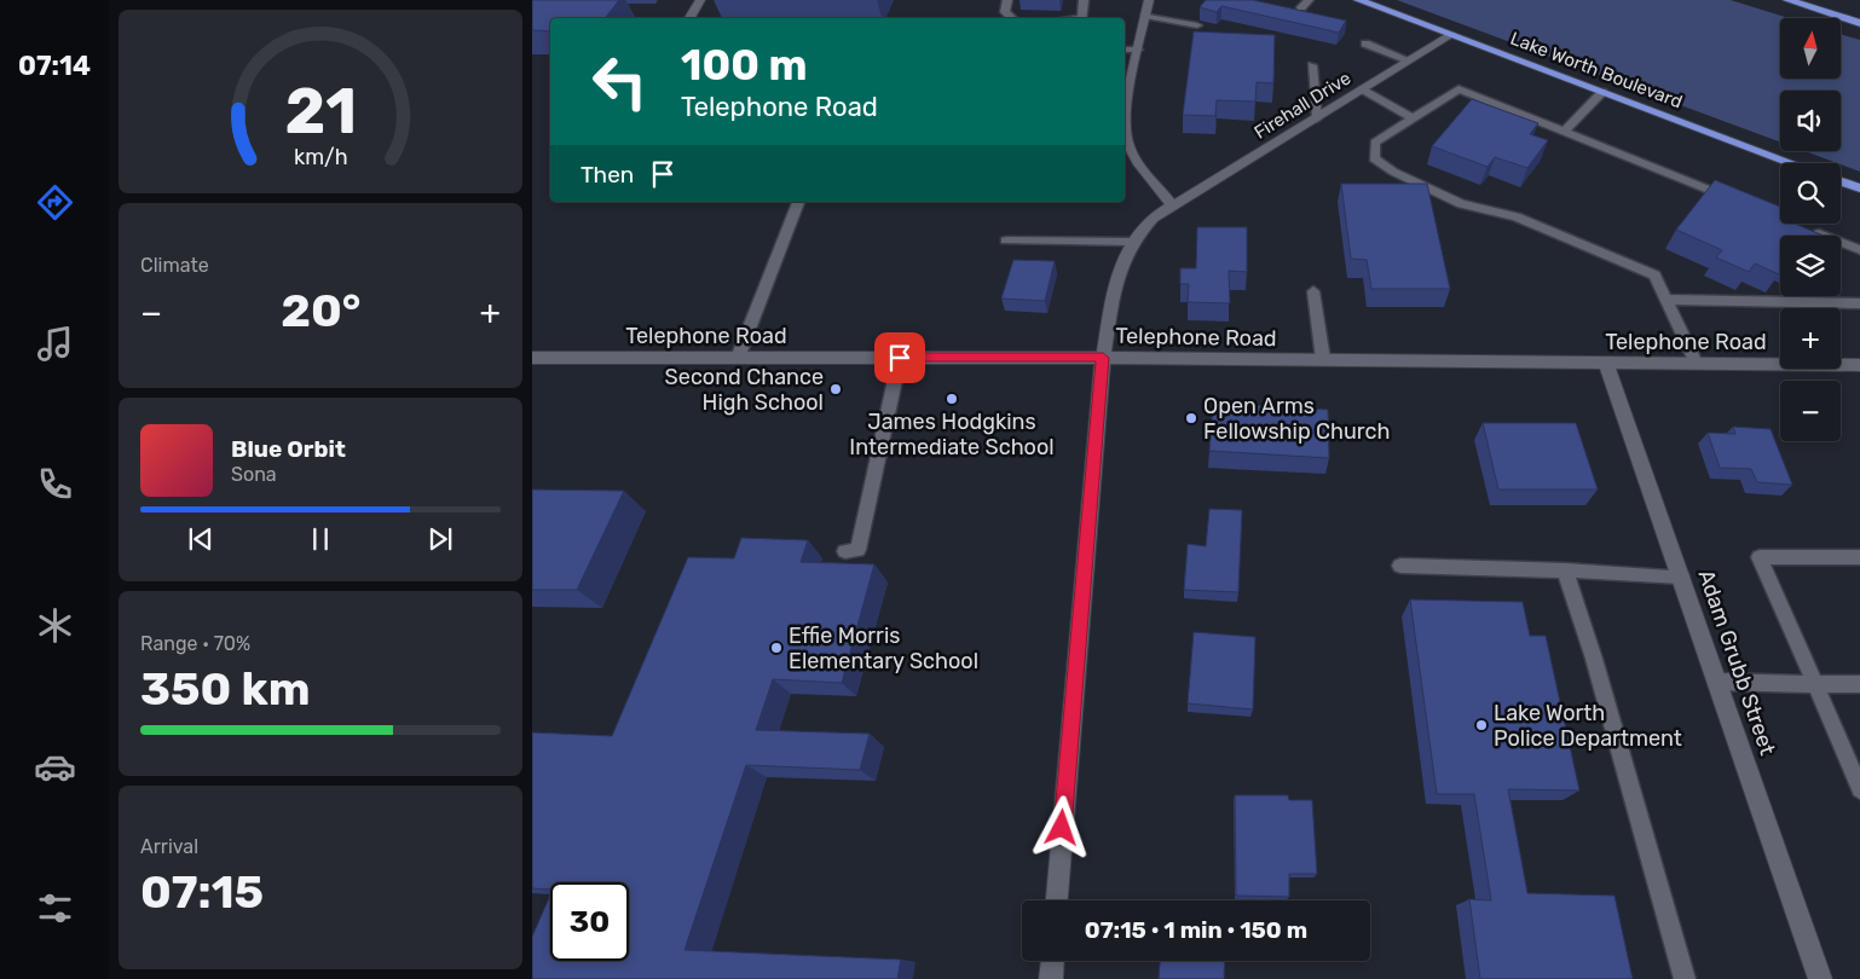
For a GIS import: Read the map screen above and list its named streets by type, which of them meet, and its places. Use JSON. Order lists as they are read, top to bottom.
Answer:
{
  "streets": {
    "highway": ["Lake Worth Boulevard"],
    "street": ["Firehall Drive", "Telephone Road", "Adam Grubb Street"]
  },
  "crossings": [
    ["Lake Worth Boulevard", "Firehall Drive"],
    ["Firehall Drive", "Telephone Road"],
    ["Telephone Road", "Adam Grubb Street"]
  ],
  "places": [
    "Second Chance High School",
    "James Hodgkins Intermediate School",
    "Open Arms Fellowship Church",
    "Effie Morris Elementary School",
    "Lake Worth Police Department"
  ],
  "north": "top",
  "page": {
    "tabs": "07:14",
    "map_buttons": ["+", "−"],
    "turn": ["100 m", "Telephone Road"],
    "then": "Then",
    "tile": [
      "Climate",
      ["Range · 70%", "350 km"],
      ["Arrival", "07:15"]
    ],
    "heat": ["−", "20°", "+"],
    "song": ["Blue Orbit", "Sona"],
    "limit": "30",
    "trip": "07:15 · 1 min · 150 m",
    "gauge": ["21", "km/h"]
  }
}
